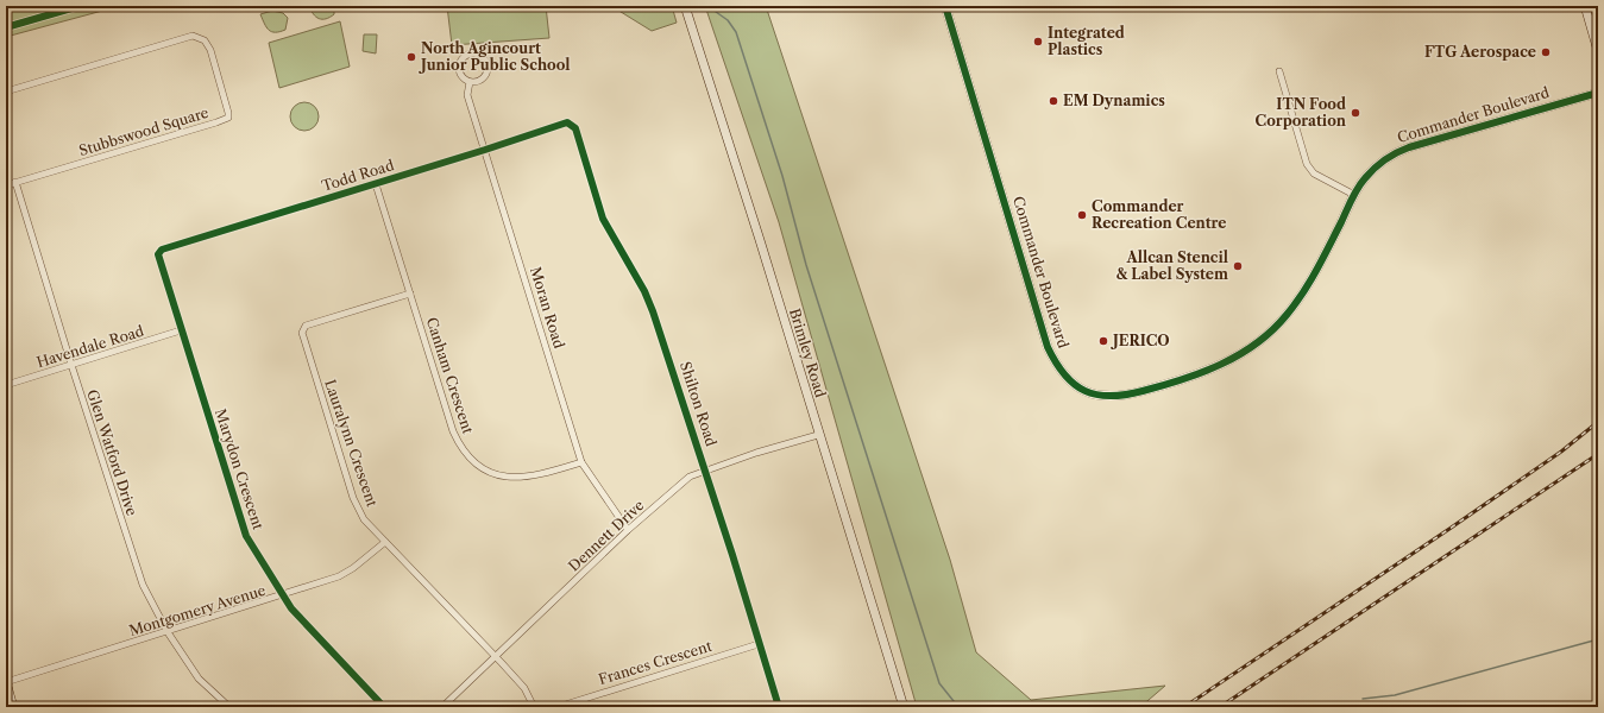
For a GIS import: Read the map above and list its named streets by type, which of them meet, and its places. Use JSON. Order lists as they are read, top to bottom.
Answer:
{
  "streets": {
    "main road": ["Brimley Road"],
    "street": [
      "Commander Boulevard",
      "Stubbswood Square",
      "Todd Road",
      "Moran Road",
      "Havendale Road",
      "Canham Crescent",
      "Shilton Road",
      "Lauralynn Crescent",
      "Glen Watford Drive",
      "Marydon Crescent",
      "Dennett Drive",
      "Montgomery Avenue",
      "Frances Crescent"
    ]
  },
  "crossings": [
    ["Stubbswood Square", "Glen Watford Drive"],
    ["Todd Road", "Moran Road"],
    ["Todd Road", "Canham Crescent"],
    ["Todd Road", "Shilton Road"],
    ["Todd Road", "Marydon Crescent"],
    ["Moran Road", "Canham Crescent"],
    ["Moran Road", "Dennett Drive"],
    ["Havendale Road", "Glen Watford Drive"],
    ["Havendale Road", "Marydon Crescent"],
    ["Brimley Road", "Dennett Drive"],
    ["Canham Crescent", "Lauralynn Crescent"],
    ["Shilton Road", "Dennett Drive"],
    ["Shilton Road", "Frances Crescent"],
    ["Lauralynn Crescent", "Dennett Drive"],
    ["Lauralynn Crescent", "Montgomery Avenue"],
    ["Glen Watford Drive", "Montgomery Avenue"],
    ["Marydon Crescent", "Montgomery Avenue"]
  ],
  "places": [
    "Integrated Plastics",
    "FTG Aerospace",
    "North Agincourt Junior Public School",
    "EM Dynamics",
    "ITN Food Corporation",
    "Commander Recreation Centre",
    "Allcan Stencil & Label System",
    "JERICO"
  ]
}
